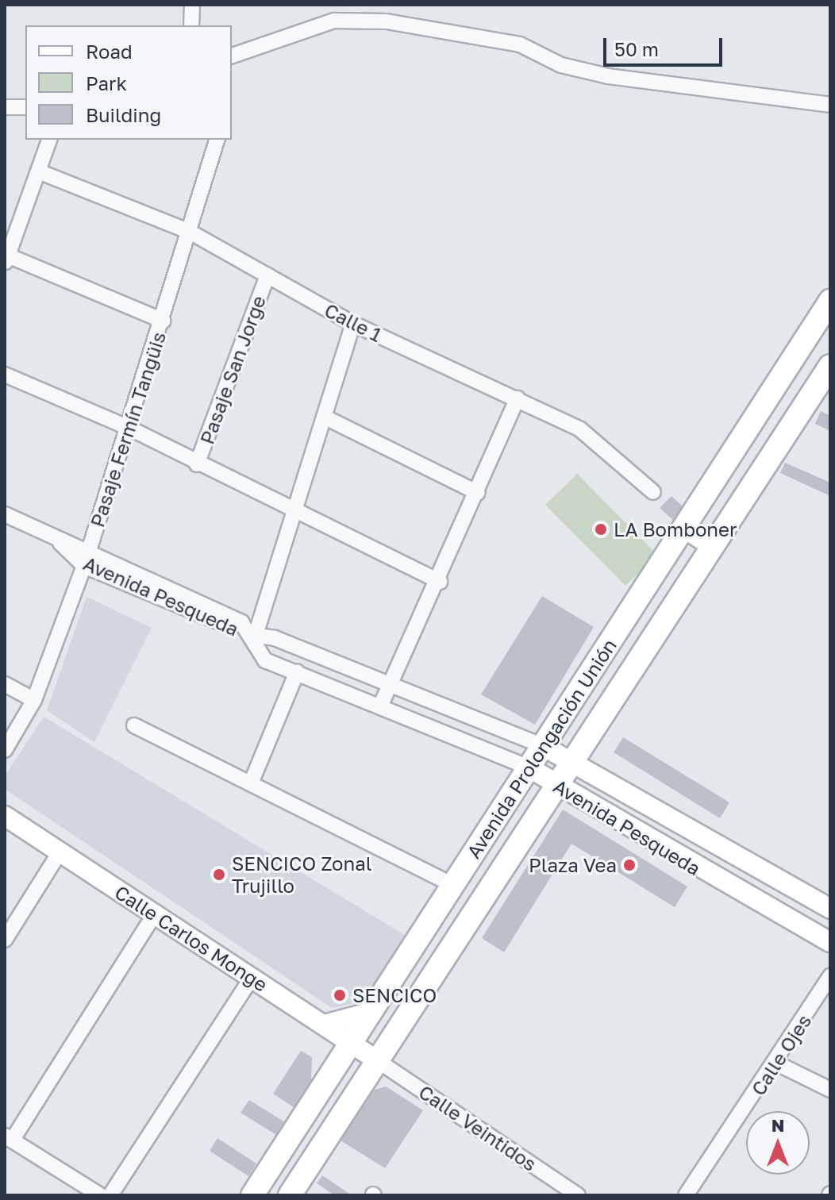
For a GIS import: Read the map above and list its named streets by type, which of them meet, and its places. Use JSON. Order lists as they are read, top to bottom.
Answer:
{
  "streets": {
    "main road": ["Avenida Pesqueda", "Avenida Prolongación Unión", "Calle Carlos Monge"],
    "street": [
      "Calle 1",
      "Pasaje San Jorge",
      "Pasaje Fermín Tangüis",
      "Calle Ojes",
      "Calle Veintidos"
    ]
  },
  "crossings": [
    ["Calle 1", "Pasaje San Jorge"],
    ["Calle 1", "Pasaje Fermín Tangüis"],
    ["Pasaje Fermín Tangüis", "Avenida Pesqueda"],
    ["Avenida Pesqueda", "Avenida Prolongación Unión"],
    ["Avenida Prolongación Unión", "Calle Carlos Monge"],
    ["Avenida Prolongación Unión", "Calle Veintidos"],
    ["Calle Carlos Monge", "Calle Veintidos"]
  ],
  "places": [
    "LA Bomboner",
    "Plaza Vea",
    "SENCICO Zonal Trujillo",
    "SENCICO"
  ],
  "legend": ["Road", "Park", "Building"],
  "scale_bar": "50 m",
  "north": "top"
}
